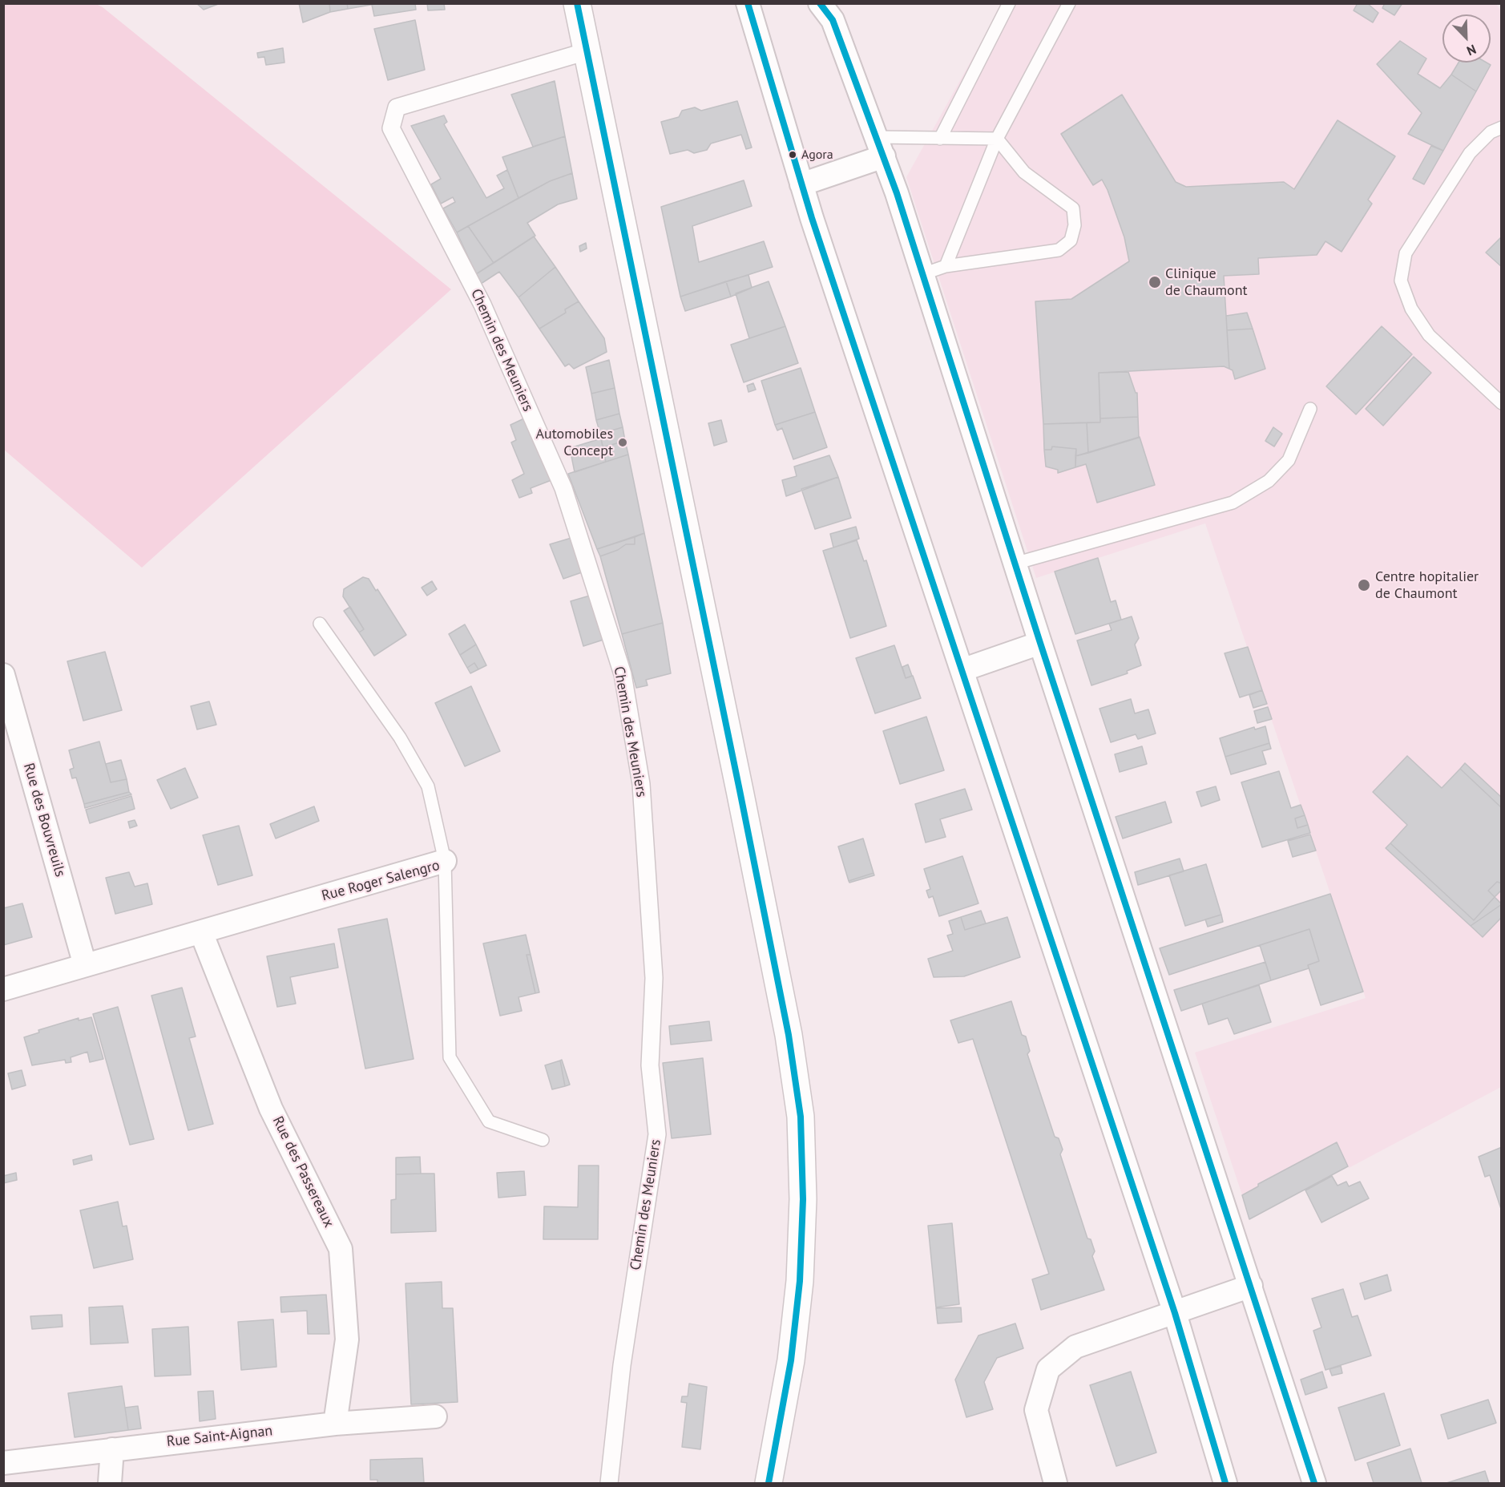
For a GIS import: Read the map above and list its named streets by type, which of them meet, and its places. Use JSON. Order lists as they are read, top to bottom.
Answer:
{
  "streets": {
    "street": [
      "Chemin des Meuniers",
      "Rue des Bouvreuils",
      "Rue Roger Salengro",
      "Rue des Passereaux",
      "Rue Saint-Aignan"
    ]
  },
  "crossings": [
    ["Rue des Bouvreuils", "Rue Roger Salengro"],
    ["Rue Roger Salengro", "Rue des Passereaux"],
    ["Rue des Passereaux", "Rue Saint-Aignan"]
  ],
  "places": [
    "Agora",
    "Clinique de Chaumont",
    "Automobiles Concept",
    "Centre hopitalier de Chaumont"
  ],
  "north": "bottom right"
}
